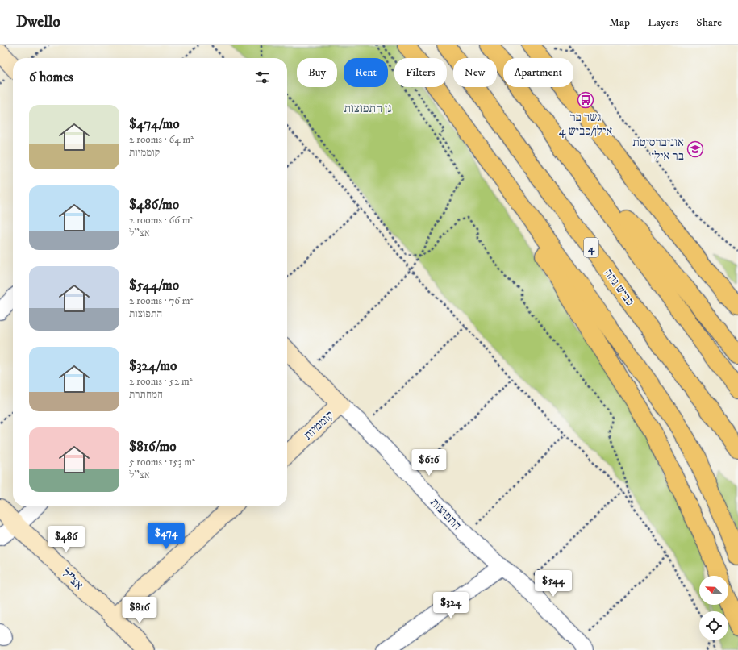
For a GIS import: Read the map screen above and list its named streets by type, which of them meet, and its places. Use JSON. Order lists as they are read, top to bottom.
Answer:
{
  "streets": {
    "highway": ["4", "כביש גהה"],
    "street": ["קוממיות", "התפוצות", "אצ\"ל"]
  },
  "crossings": [
    ["קוממיות", "התפוצות"]
  ],
  "parks": ["גן התפוצות"],
  "places": {
    "bus stop": ["גשר בר אילן/כביש 4"],
    "school or university": ["אוניברסיטת בר אילן"]
  },
  "north": "top left",
  "page": {
    "header": "Dwello",
    "nav": ["Map", "Layers", "Share"],
    "chip": [
      "Buy",
      "Rent",
      "Filters",
      "New",
      "Apartment"
    ],
    "heading": "6 homes",
    "list": [
      {
        "name": "$474/mo",
        "note": "2 rooms · 64 m² · קוממיות"
      },
      {
        "name": "$486/mo",
        "note": "2 rooms · 66 m² · אצ\"ל"
      },
      {
        "name": "$544/mo",
        "note": "2 rooms · 76 m² · התפוצות"
      },
      {
        "name": "$324/mo",
        "note": "2 rooms · 52 m² · המחתרת"
      },
      {
        "name": "$816/mo",
        "note": "5 rooms · 153 m² · אצ\"ל"
      }
    ],
    "price": [
      "$616",
      "$474",
      "$486",
      "$544",
      "$324",
      "$816"
    ]
  }
}
